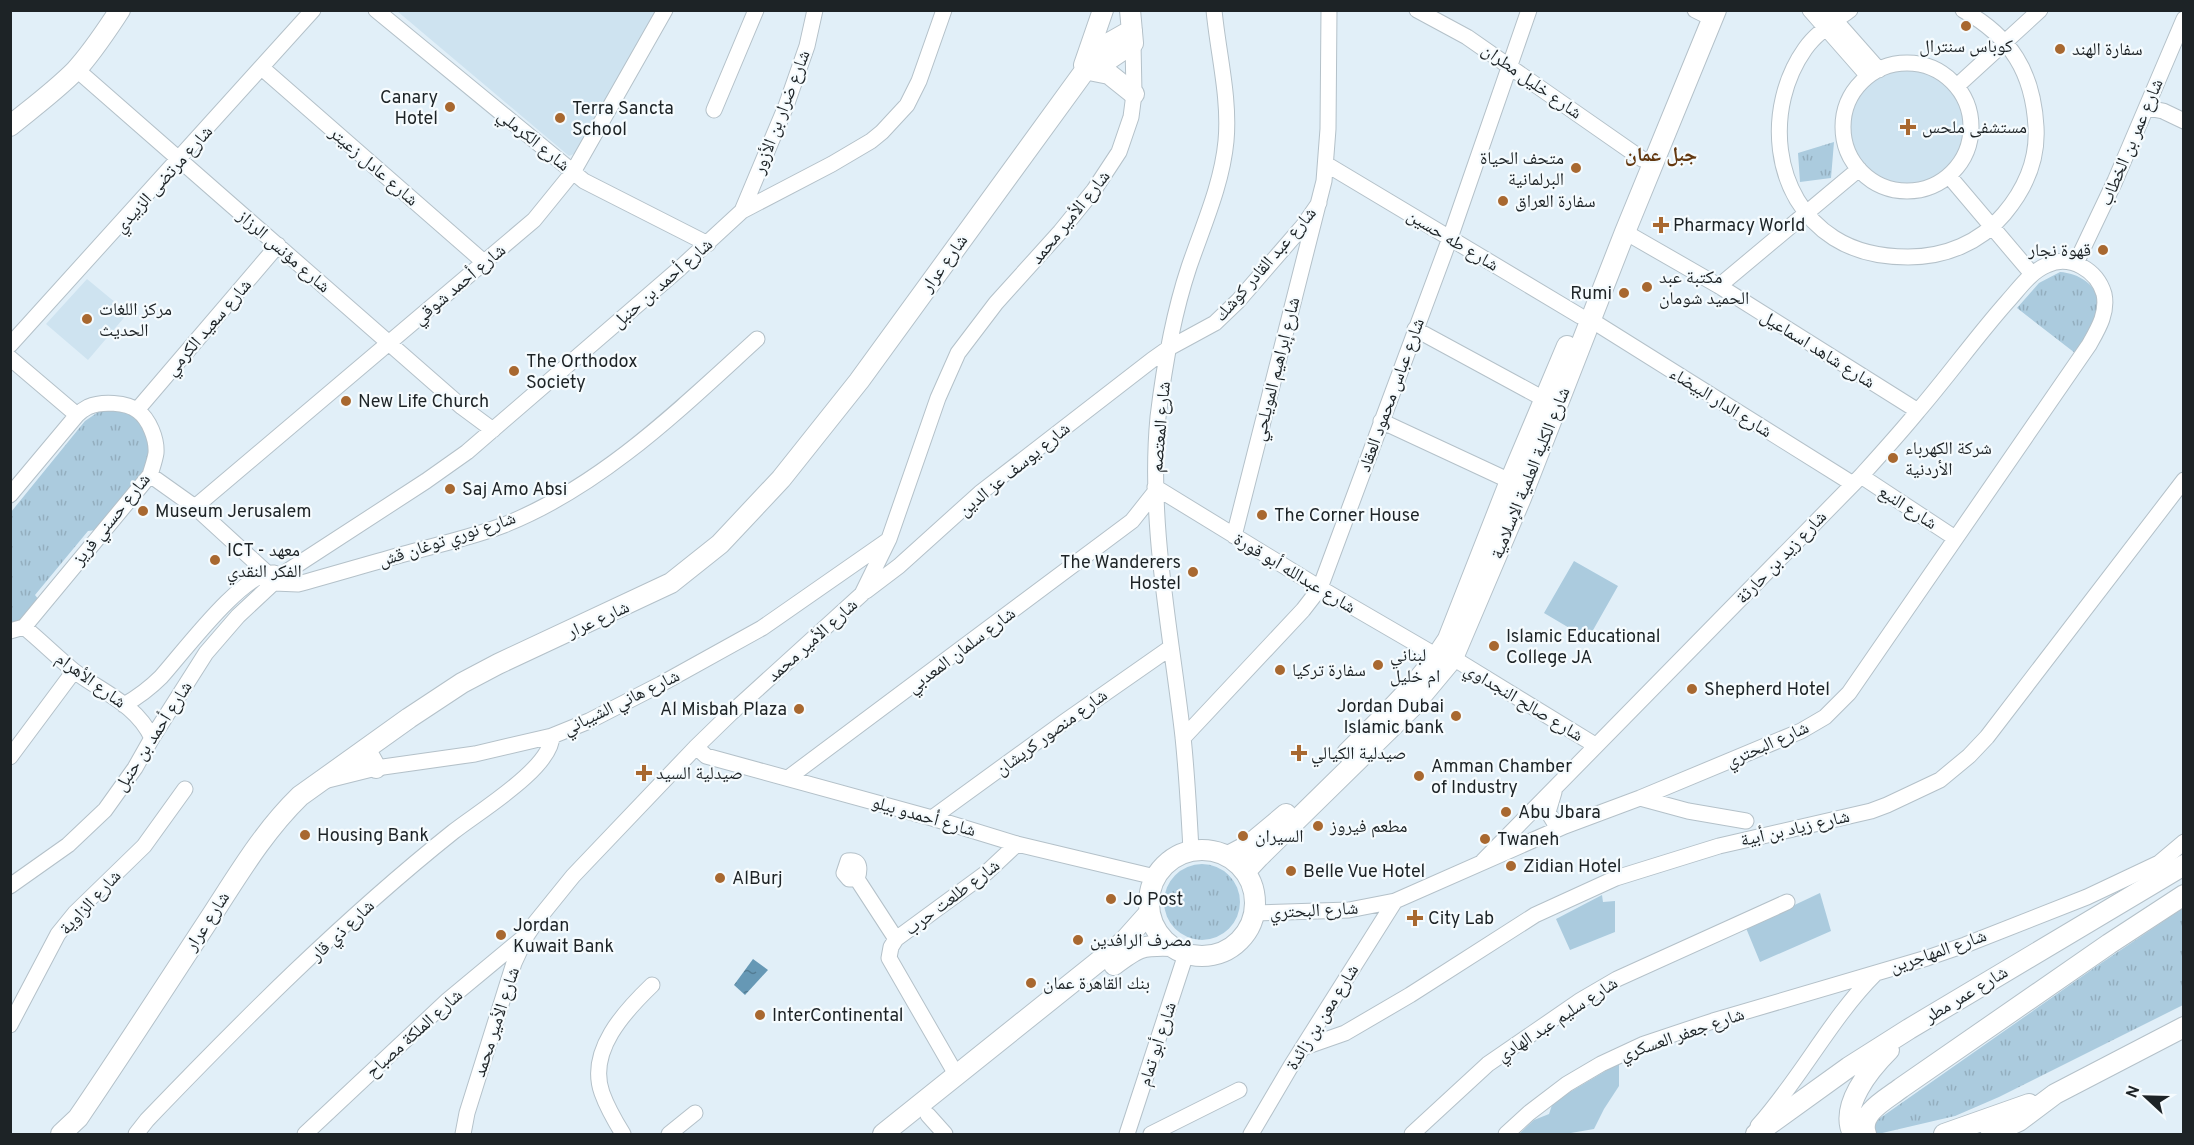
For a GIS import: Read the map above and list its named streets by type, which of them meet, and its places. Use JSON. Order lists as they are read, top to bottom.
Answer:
{
  "streets": {
    "main road": ["شارع عرار", "شارع الكلية العلمية الإسلامية", "شارع عمر مطر"],
    "street": [
      "شارع خليل مطران",
      "شارع ضرار بن الأزور",
      "شارع الكرملي",
      "شارع عمر بن الخطاب",
      "شارع عادل زعيتر",
      "شارع مرتضى الزبيدي",
      "شارع الأمير محمد",
      "شارع طه حسين",
      "شارع مؤنس الرزاز",
      "شارع عبد القادر كوشك",
      "شارع أحمد بن حنبل",
      "شارع أحمد شوقي",
      "شارع سعيد الكرمي",
      "شارع شاهد اسماعيل",
      "شارع إبراهيم المويلحي",
      "شارع عباس محمود العقاد",
      "شارع الدار البيضاء",
      "شارع المعتصم",
      "شارع يوسف عز الدين",
      "شارع النبع",
      "شارع حسني فريز",
      "شارع نوري توغان قش",
      "شارع زيد بن حارثة",
      "شارع عبدالله أبو قورة",
      "شارع سلمان المعدبي",
      "شارع الأهرام",
      "شارع هاني الشيباني",
      "شارع صالح النجداوي",
      "شارع منصور كريشان",
      "شارع البحتري",
      "شارع أحمدو بيلو",
      "شارع زياد بن أبية",
      "شارع طلعت حرب",
      "شارع الزاوية",
      "شارع ذي قار",
      "شارع المهاجرين",
      "شارع معن بن زائدة",
      "شارع سليم عبد الهادي",
      "شارع الملكة مصباح",
      "شارع جعفر العسكري",
      "شارع أبو تمام"
    ]
  },
  "crossings": [
    ["شارع خليل مطران", "شارع عباس محمود العقاد"],
    ["شارع خليل مطران", "شارع الكلية العلمية الإسلامية"],
    ["شارع ضرار بن الأزور", "شارع أحمد بن حنبل"],
    ["شارع الكرملي", "شارع أحمد بن حنبل"],
    ["شارع الكرملي", "شارع أحمد شوقي"],
    ["شارع عمر بن الخطاب", "شارع زيد بن حارثة"],
    ["شارع عمر بن الخطاب", "شارع البحتري"],
    ["شارع عادل زعيتر", "شارع مرتضى الزبيدي"],
    ["شارع عادل زعيتر", "شارع أحمد شوقي"],
    ["شارع مرتضى الزبيدي", "شارع مؤنس الرزاز"],
    ["شارع الأمير محمد", "شارع عرار"],
    ["شارع الأمير محمد", "شارع يوسف عز الدين"],
    ["شارع الأمير محمد", "شارع هاني الشيباني"],
    ["شارع الأمير محمد", "شارع أحمدو بيلو"],
    ["شارع الأمير محمد", "شارع الملكة مصباح"],
    ["شارع طه حسين", "شارع عبد القادر كوشك"],
    ["شارع طه حسين", "شارع عباس محمود العقاد"],
    ["شارع طه حسين", "شارع الدار البيضاء"],
    ["شارع طه حسين", "شارع الكلية العلمية الإسلامية"],
    ["شارع مؤنس الرزاز", "شارع أحمد بن حنبل"],
    ["شارع مؤنس الرزاز", "شارع أحمد شوقي"],
    ["شارع مؤنس الرزاز", "شارع سعيد الكرمي"],
    ["شارع عرار", "شارع هاني الشيباني"],
    ["شارع عبد القادر كوشك", "شارع إبراهيم المويلحي"],
    ["شارع عبد القادر كوشك", "شارع المعتصم"],
    ["شارع عبد القادر كوشك", "شارع يوسف عز الدين"],
    ["شارع أحمد بن حنبل", "شارع نوري توغان قش"],
    ["شارع أحمد بن حنبل", "شارع الأهرام"],
    ["شارع سعيد الكرمي", "شارع حسني فريز"],
    ["شارع شاهد اسماعيل", "شارع الكلية العلمية الإسلامية"],
    ["شارع شاهد اسماعيل", "شارع زيد بن حارثة"],
    ["شارع إبراهيم المويلحي", "شارع عبدالله أبو قورة"],
    ["شارع عباس محمود العقاد", "شارع المعتصم"],
    ["شارع عباس محمود العقاد", "شارع عبدالله أبو قورة"],
    ["شارع الدار البيضاء", "شارع الكلية العلمية الإسلامية"],
    ["شارع الدار البيضاء", "شارع النبع"],
    ["شارع الدار البيضاء", "شارع زيد بن حارثة"],
    ["شارع المعتصم", "شارع يوسف عز الدين"],
    ["شارع المعتصم", "شارع الكلية العلمية الإسلامية"],
    ["شارع المعتصم", "شارع عبدالله أبو قورة"],
    ["شارع المعتصم", "شارع سلمان المعدبي"],
    ["شارع المعتصم", "شارع منصور كريشان"],
    ["شارع المعتصم", "شارع البحتري"],
    ["شارع المعتصم", "شارع أحمدو بيلو"],
    ["شارع المعتصم", "شارع أبو تمام"],
    ["شارع الكلية العلمية الإسلامية", "شارع عبدالله أبو قورة"],
    ["شارع الكلية العلمية الإسلامية", "شارع صالح النجداوي"],
    ["شارع الكلية العلمية الإسلامية", "شارع البحتري"],
    ["شارع الكلية العلمية الإسلامية", "شارع أحمدو بيلو"],
    ["شارع الكلية العلمية الإسلامية", "شارع أبو تمام"],
    ["شارع النبع", "شارع زيد بن حارثة"],
    ["شارع النبع", "شارع البحتري"],
    ["شارع حسني فريز", "شارع الأهرام"],
    ["شارع زيد بن حارثة", "شارع صالح النجداوي"],
    ["شارع زيد بن حارثة", "شارع البحتري"],
    ["شارع عبدالله أبو قورة", "شارع سلمان المعدبي"],
    ["شارع عبدالله أبو قورة", "شارع صالح النجداوي"],
    ["شارع سلمان المعدبي", "شارع أحمدو بيلو"],
    ["شارع هاني الشيباني", "شارع ذي قار"],
    ["شارع منصور كريشان", "شارع أحمدو بيلو"],
    ["شارع البحتري", "شارع أحمدو بيلو"],
    ["شارع البحتري", "شارع معن بن زائدة"],
    ["شارع البحتري", "شارع أبو تمام"],
    ["شارع أحمدو بيلو", "شارع طلعت حرب"],
    ["شارع أحمدو بيلو", "شارع أبو تمام"],
    ["شارع زياد بن أبية", "شارع معن بن زائدة"],
    ["شارع المهاجرين", "شارع جعفر العسكري"]
  ],
  "districts": ["جبل عمان"],
  "places": {
    "other": [
      "كوباس سنترال",
      "سفارة الهند",
      "Canary Hotel",
      "Terra Sancta School",
      "متحف الحياة البرلمانية",
      "سفارة العراق",
      "قهوة نجار",
      "مكتبة عبد الحميد شومان",
      "Rumi",
      "مركز اللغات الحديث",
      "The Orthodox Society",
      "New Life Church",
      "شركة الكهرباء الأردنية",
      "Saj Amo Absi",
      "Museum Jerusalem",
      "The Corner House",
      "ICT - معهد الفكر النقدي",
      "The Wanderers Hostel",
      "Islamic Educational College JA",
      "لبناني ام خليل",
      "سفارة تركيا",
      "Shepherd Hotel",
      "Al Misbah Plaza",
      "Jordan Dubai Islamic bank",
      "Amman Chamber of Industry",
      "Abu Jbara",
      "مطعم فيروز",
      "Housing Bank",
      "السيران",
      "Twaneh",
      "Zidian Hotel",
      "Belle Vue Hotel",
      "AlBurj",
      "Jo Post",
      "Jordan Kuwait Bank",
      "مصرف الرافدين",
      "بنك القاهرة عمان",
      "InterContinental"
    ],
    "health": [
      "مستشفى ملحس",
      "Pharmacy World",
      "صيدلية الكيالي",
      "صيدلية السيد",
      "City Lab"
    ]
  },
  "north": "left"
}
